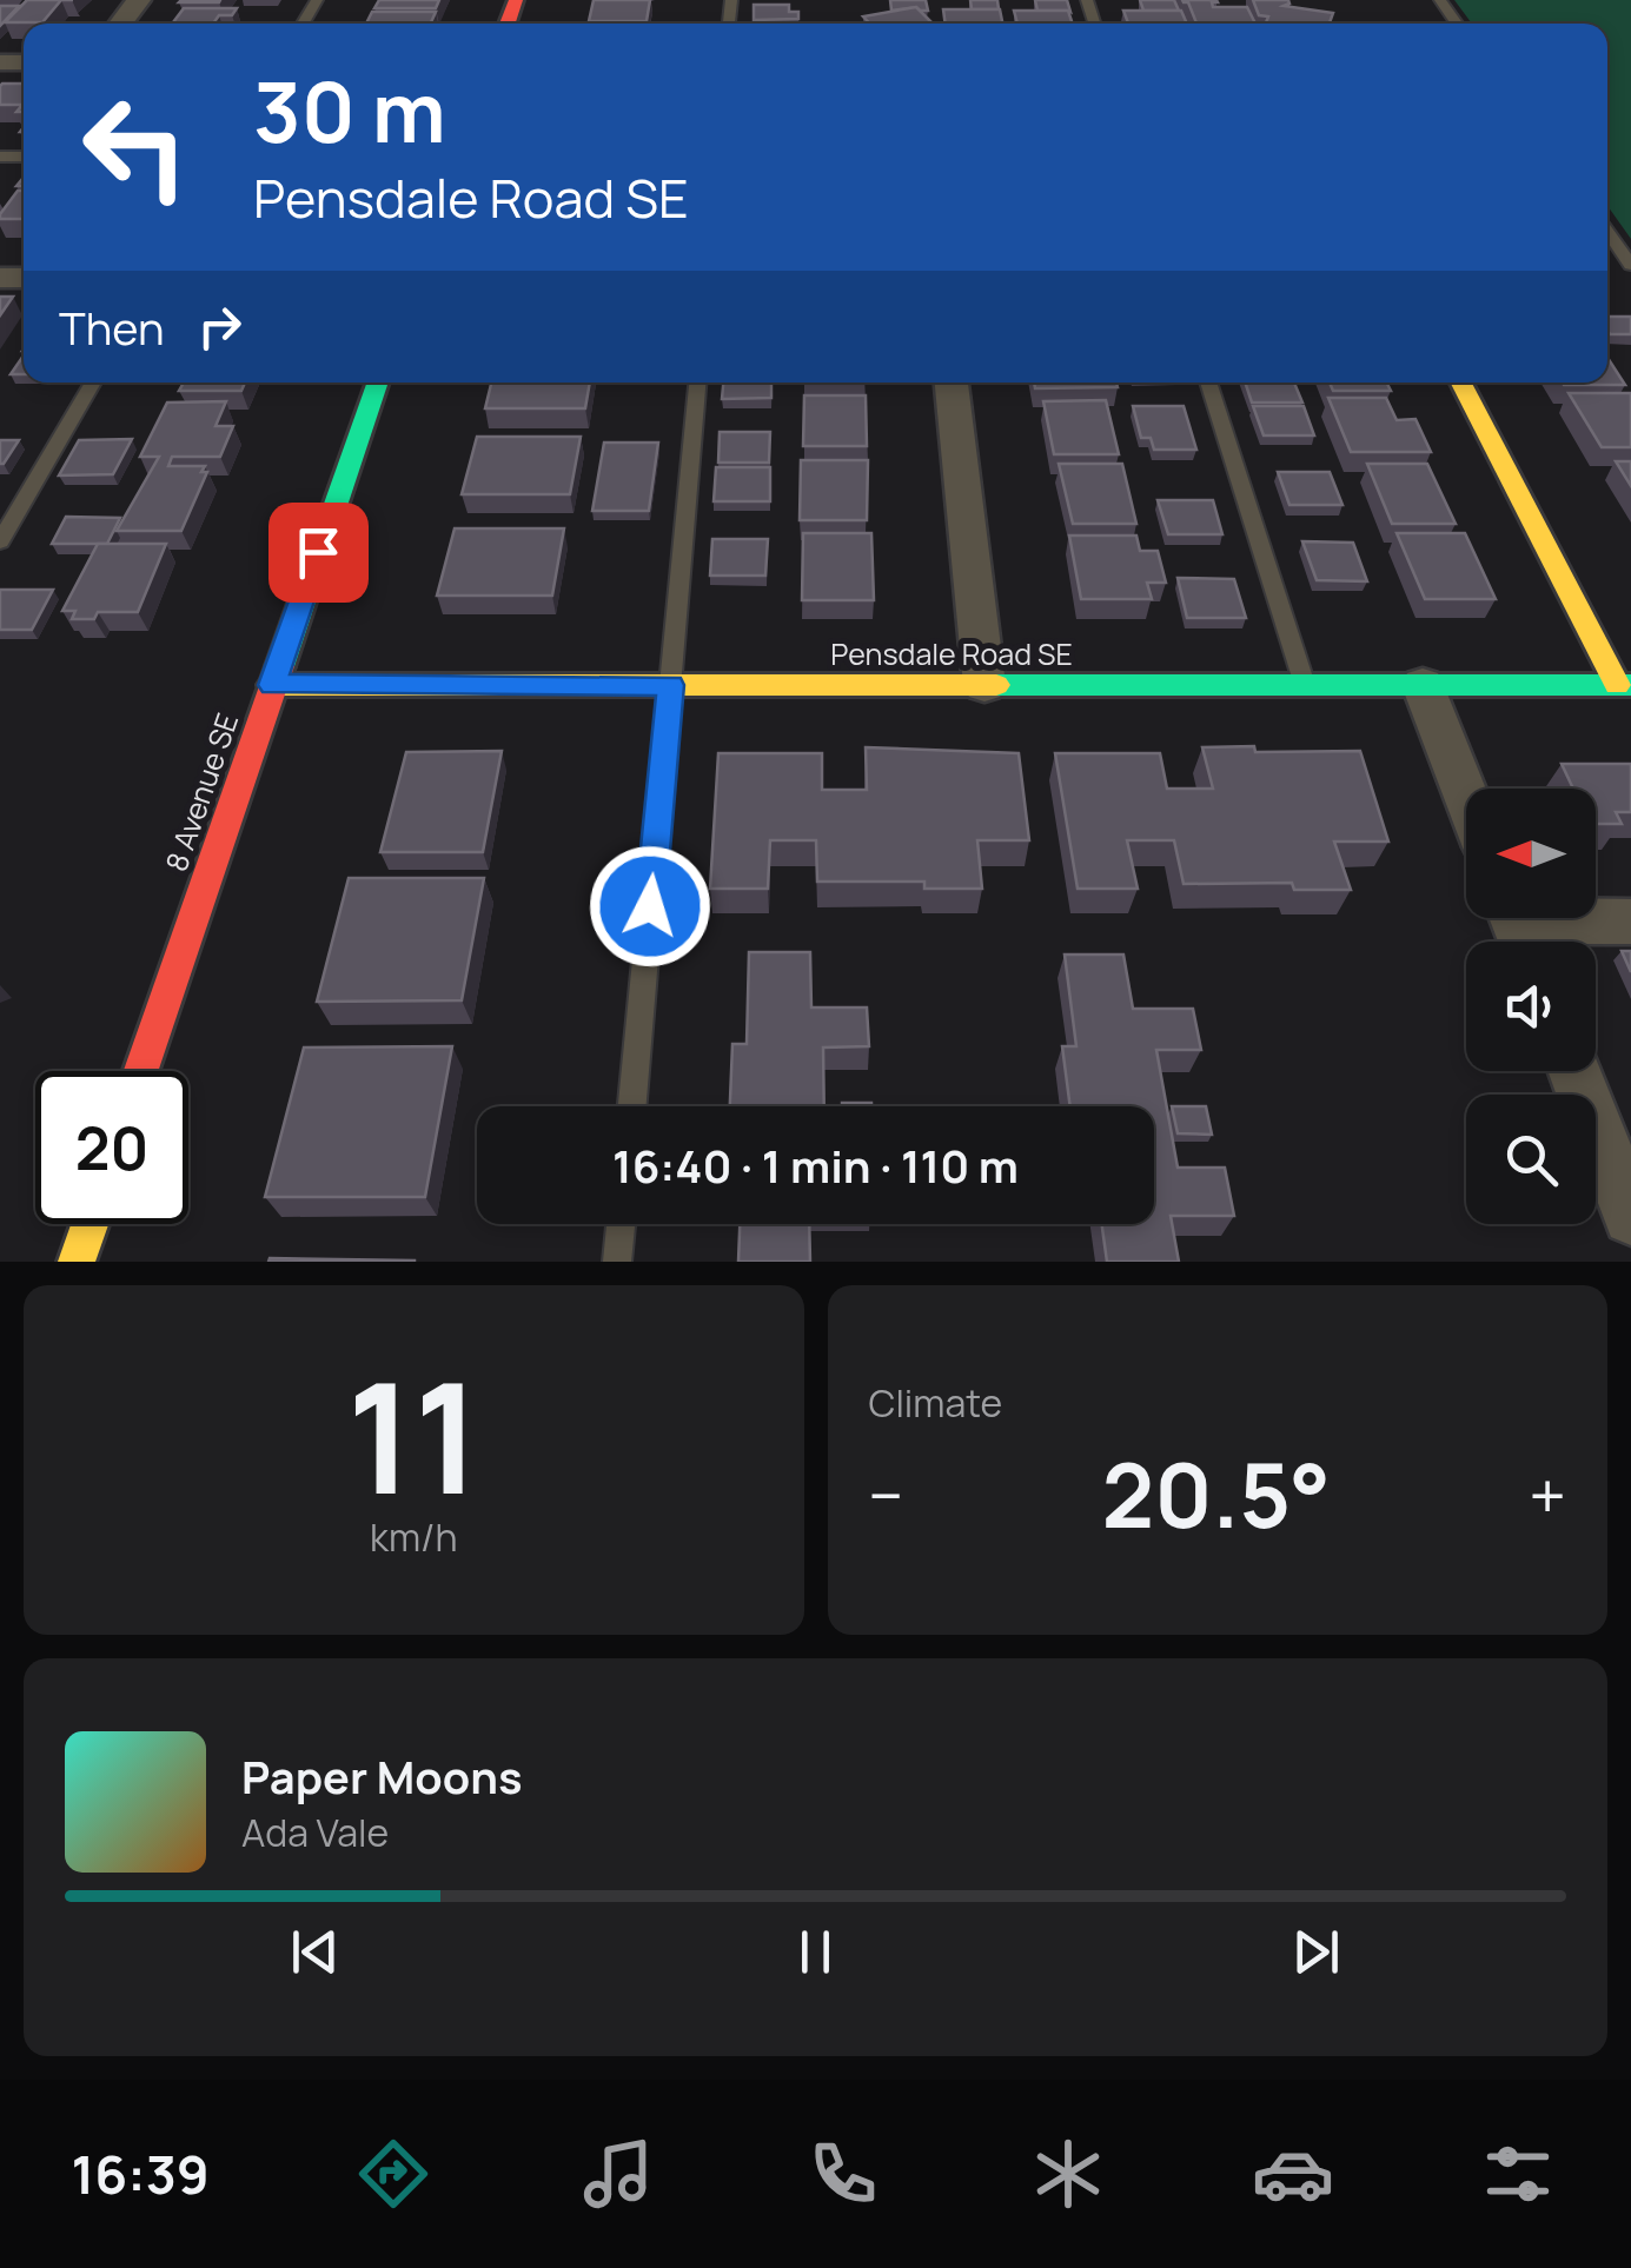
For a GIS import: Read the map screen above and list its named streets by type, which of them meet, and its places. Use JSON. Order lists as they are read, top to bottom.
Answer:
{
  "streets": {
    "street": ["Pensdale Road SE", "8 Avenue SE"]
  },
  "crossings": [
    ["Pensdale Road SE", "8 Avenue SE"]
  ],
  "north": "left",
  "page": {
    "turn": ["30 m", "Pensdale Road SE"],
    "then": "Then",
    "limit": "20",
    "trip": "16:40 · 1 min · 110 m",
    "tile": [
      ["11", "km/h"],
      "Climate"
    ],
    "heat": ["−", "20.5°", "+"],
    "song": ["Paper Moons", "Ada Vale"],
    "tabs": "16:39"
  }
}
